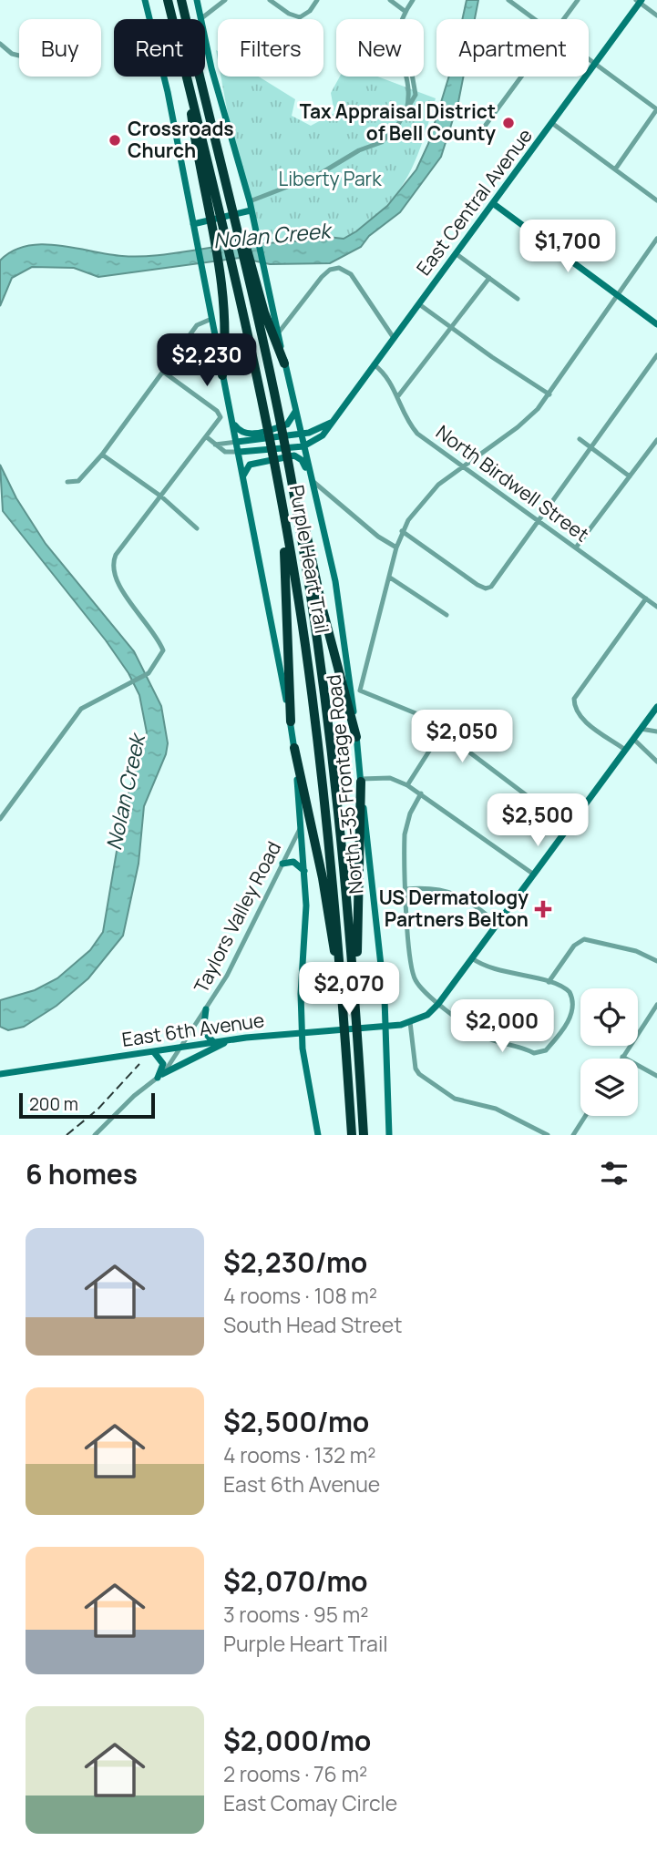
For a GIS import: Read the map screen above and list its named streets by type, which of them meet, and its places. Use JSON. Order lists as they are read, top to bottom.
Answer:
{
  "streets": {
    "highway": ["Purple Heart Trail"],
    "main road": ["East Central Avenue", "North I-35 Frontage Road", "East 6th Avenue"],
    "street": ["North Birdwell Street", "Taylors Valley Road"]
  },
  "crossings": [
    ["East Central Avenue", "North Birdwell Street"],
    ["East Central Avenue", "North I-35 Frontage Road"],
    ["North I-35 Frontage Road", "East 6th Avenue"],
    ["Taylors Valley Road", "East 6th Avenue"]
  ],
  "water": ["Nolan Creek"],
  "parks": ["Liberty Park"],
  "places": {
    "other": ["Tax Appraisal District of Bell County", "Crossroads Church"],
    "health": ["US Dermatology Partners Belton"]
  },
  "scale_bar": "200 m",
  "page": {
    "chip": [
      "Buy",
      "Rent",
      "Filters",
      "New",
      "Apartment"
    ],
    "price": [
      "$1,700",
      "$2,230",
      "$2,050",
      "$2,500",
      "$2,070",
      "$2,000"
    ],
    "scale": "200 m",
    "heading": "6 homes",
    "list": [
      {
        "name": "$2,230/mo",
        "note": "4 rooms · 108 m² · South Head Street"
      },
      {
        "name": "$2,500/mo",
        "note": "4 rooms · 132 m² · East 6th Avenue"
      },
      {
        "name": "$2,070/mo",
        "note": "3 rooms · 95 m² · Purple Heart Trail"
      },
      {
        "name": "$2,000/mo",
        "note": "2 rooms · 76 m² · East Comay Circle"
      }
    ]
  }
}
